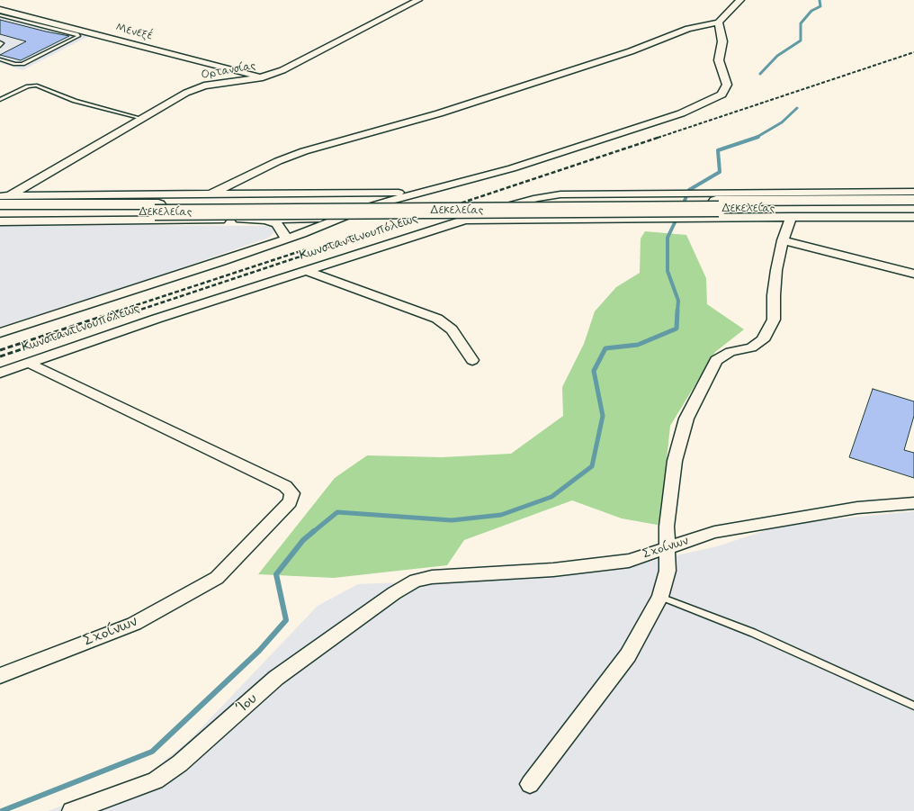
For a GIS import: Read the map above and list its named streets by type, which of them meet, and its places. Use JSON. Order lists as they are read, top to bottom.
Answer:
{
  "streets": {
    "main road": ["Δεκελείας"],
    "street": [
      "Μενεξέ",
      "Ορτανσίας",
      "Κωνσταντινουπόλεως",
      "Σχοίνων",
      "Ίου"
    ]
  },
  "crossings": [
    ["Μενεξέ", "Ορτανσίας"],
    ["Ορτανσίας", "Δεκελείας"],
    ["Κωνσταντινουπόλεως", "Σχοίνων"],
    ["Σχοίνων", "Ίου"]
  ]
}
